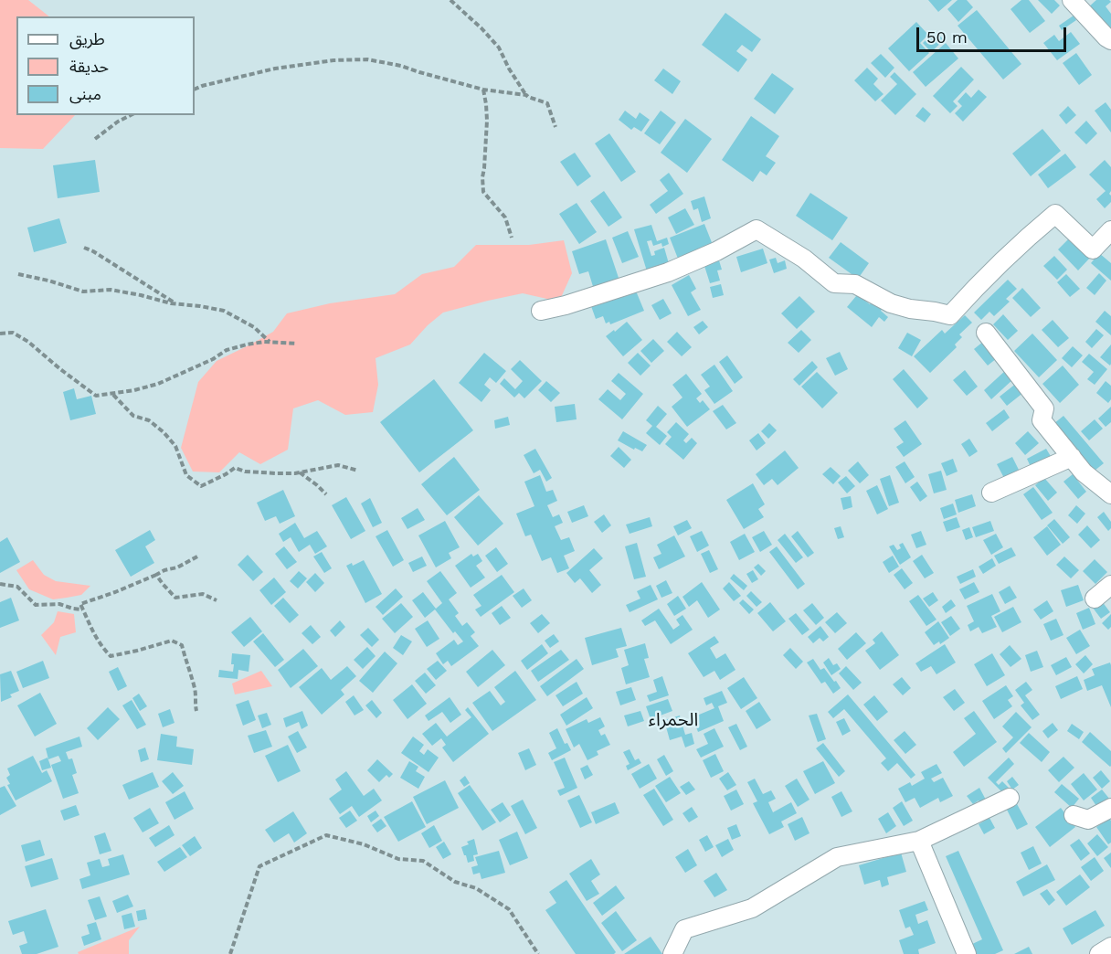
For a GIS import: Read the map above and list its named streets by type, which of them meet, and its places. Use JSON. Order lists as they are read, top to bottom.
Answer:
{
  "districts": ["الحمراء"],
  "legend": ["طريق", "حديقة", "مبنى"],
  "scale_bar": "50 m"
}
